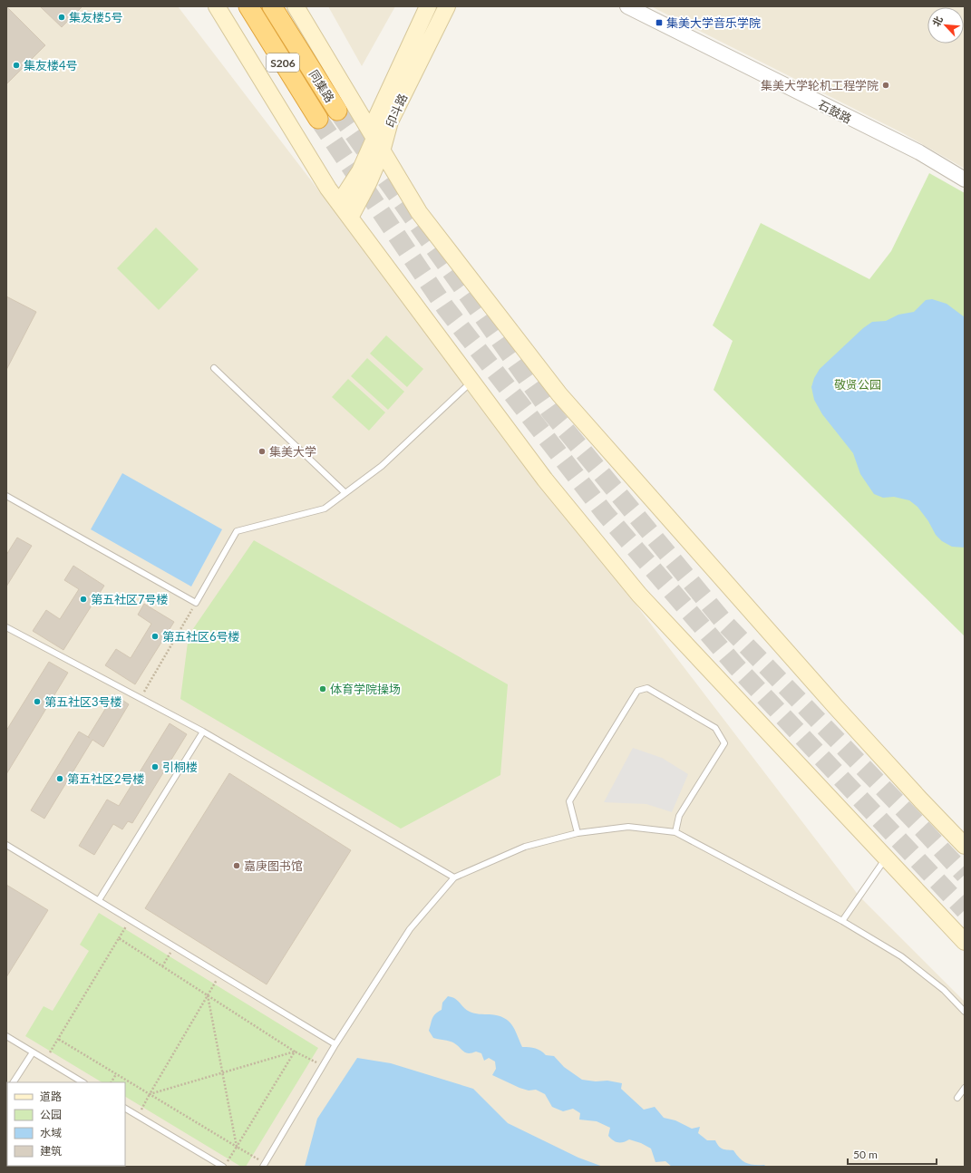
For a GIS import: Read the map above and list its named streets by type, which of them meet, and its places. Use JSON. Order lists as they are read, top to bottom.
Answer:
{
  "streets": {
    "highway": ["S206", "同集路"],
    "main road": ["印斗路"],
    "street": ["石鼓路"]
  },
  "parks": ["敬贤公园"],
  "places": {
    "other": [
      "集友楼5号",
      "集友楼4号",
      "集美大学轮机工程学院",
      "集美大学",
      "第五社区7号楼",
      "第五社区6号楼",
      "体育学院操场",
      "第五社区3号楼",
      "引桐楼",
      "第五社区2号楼",
      "嘉庚图书馆"
    ],
    "transit": ["集美大学音乐学院"]
  },
  "legend": [
    "道路",
    "公园",
    "水域",
    "建筑"
  ],
  "scale_bar": "50 m",
  "north": "top left"
}
